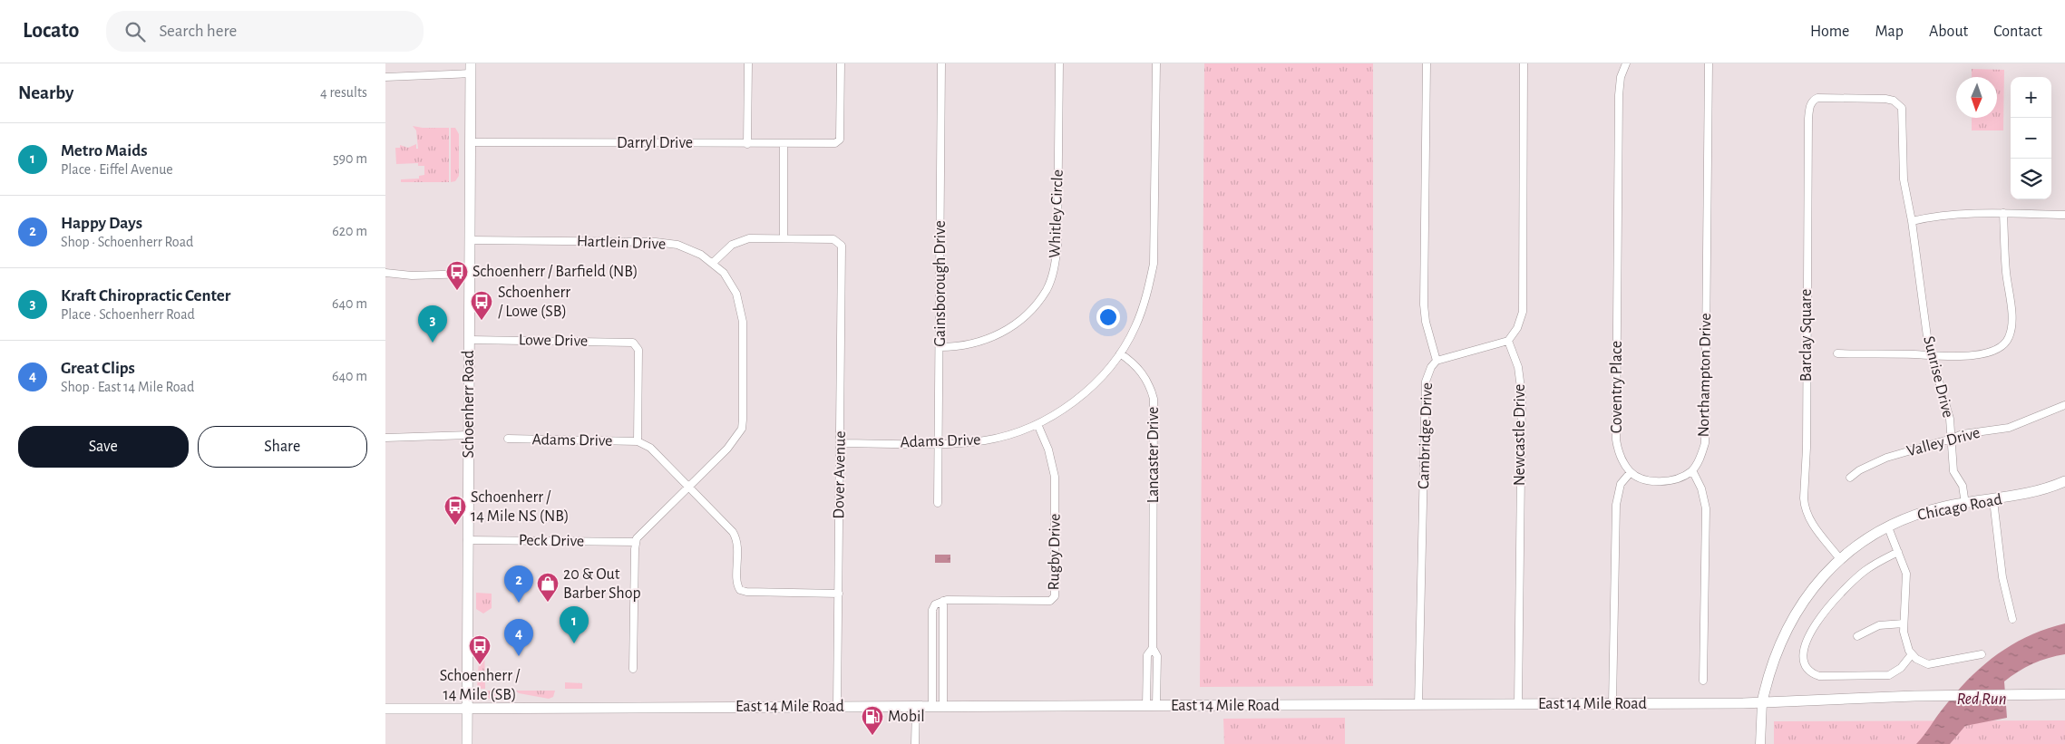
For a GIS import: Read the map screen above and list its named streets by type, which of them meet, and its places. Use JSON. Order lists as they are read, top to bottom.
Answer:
{
  "streets": {
    "main road": ["Schoenherr Road", "Chicago Road", "East 14 Mile Road"],
    "street": [
      "Darryl Drive",
      "Whitley Circle",
      "Hartlein Drive",
      "Gainsborough Drive",
      "Barclay Square",
      "Lowe Drive",
      "Northampton Drive",
      "Sunrise Drive",
      "Coventry Place",
      "Newcastle Drive",
      "Cambridge Drive",
      "Adams Drive",
      "Valley Drive",
      "Lancaster Drive",
      "Dover Avenue",
      "Peck Drive",
      "Rugby Drive"
    ]
  },
  "crossings": [
    ["Darryl Drive", "Schoenherr Road"],
    ["Whitley Circle", "Gainsborough Drive"],
    ["Hartlein Drive", "Schoenherr Road"],
    ["Hartlein Drive", "Peck Drive"],
    ["Gainsborough Drive", "Adams Drive"],
    ["Barclay Square", "Sunrise Drive"],
    ["Barclay Square", "Chicago Road"],
    ["Lowe Drive", "Schoenherr Road"],
    ["Lowe Drive", "Adams Drive"],
    ["Sunrise Drive", "Valley Drive"],
    ["Sunrise Drive", "Chicago Road"],
    ["Schoenherr Road", "Peck Drive"],
    ["Schoenherr Road", "East 14 Mile Road"],
    ["Newcastle Drive", "East 14 Mile Road"],
    ["Cambridge Drive", "East 14 Mile Road"],
    ["Adams Drive", "Lancaster Drive"],
    ["Adams Drive", "Dover Avenue"],
    ["Adams Drive", "Rugby Drive"],
    ["Lancaster Drive", "East 14 Mile Road"],
    ["Dover Avenue", "East 14 Mile Road"],
    ["Chicago Road", "East 14 Mile Road"]
  ],
  "water": ["Red Run"],
  "places": {
    "bus stop": [
      "Schoenherr / Barfield (NB)",
      "Schoenherr / Lowe (SB)",
      "Schoenherr / 14 Mile NS (NB)",
      "Schoenherr / 14 Mile (SB)"
    ],
    "shop": ["20 & Out Barber Shop"],
    "fuel station": ["Mobil"]
  },
  "north": "bottom",
  "page": {
    "header": "Locato",
    "search": "Search here",
    "nav": [
      "Home",
      "Map",
      "About",
      "Contact"
    ],
    "heading": ["Nearby", "4 results"],
    "map_buttons": ["+", "−"],
    "list": [
      {
        "mark": "1",
        "name": "Metro Maids",
        "note": "Place · Eiffel Avenue",
        "value": "590 m"
      },
      {
        "mark": "2",
        "name": "Happy Days",
        "note": "Shop · Schoenherr Road",
        "value": "620 m"
      },
      {
        "mark": "3",
        "name": "Kraft Chiropractic Center",
        "note": "Place · Schoenherr Road",
        "value": "640 m"
      },
      {
        "mark": "4",
        "name": "Great Clips",
        "note": "Shop · East 14 Mile Road",
        "value": "640 m"
      }
    ],
    "pins": [
      "3",
      "2",
      "1",
      "4"
    ],
    "buttons": ["Save", "Share"]
  }
}
